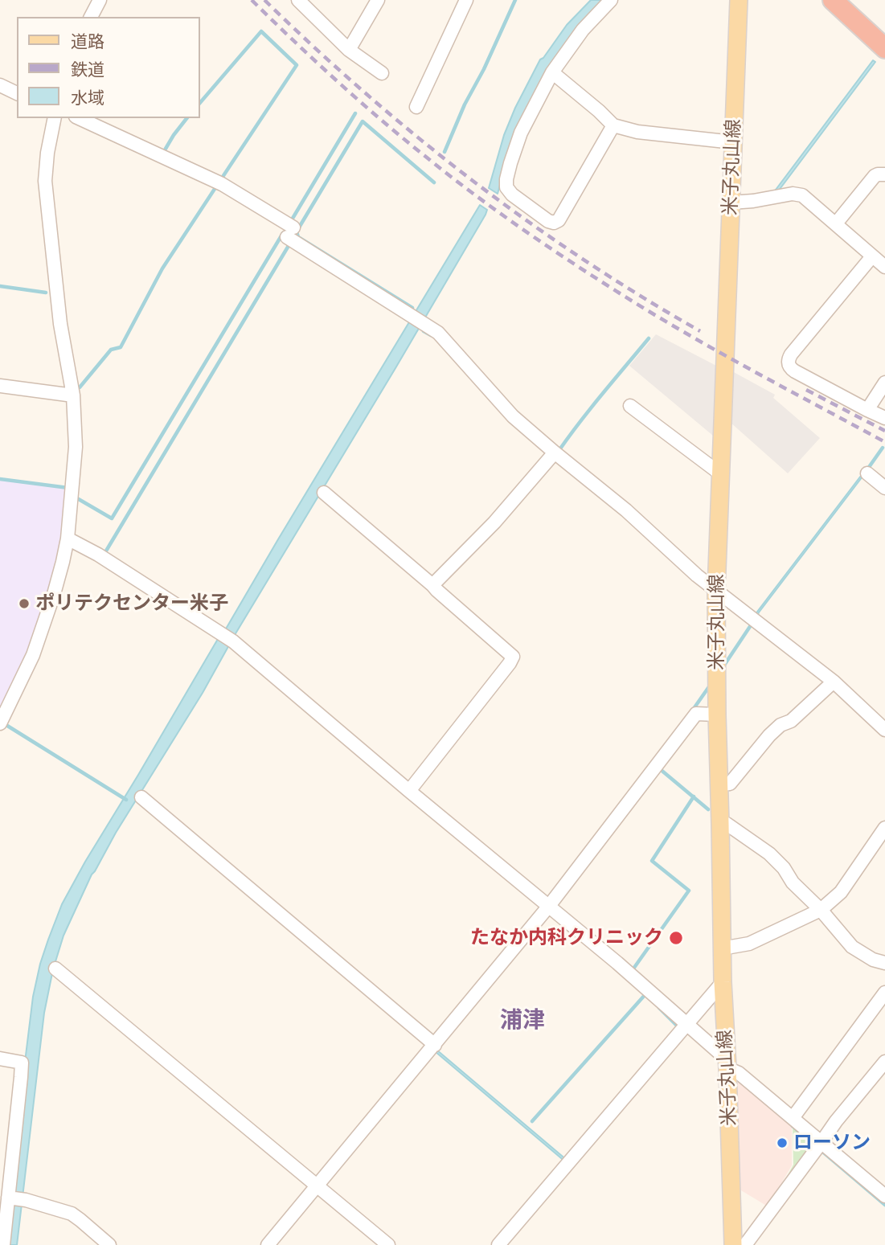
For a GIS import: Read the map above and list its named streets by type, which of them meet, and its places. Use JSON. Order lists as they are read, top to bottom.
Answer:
{
  "streets": {
    "main road": ["米子丸山線"]
  },
  "districts": ["浦津"],
  "places": ["ポリテクセンター米子", "たなか内科クリニック", "ローソン"],
  "legend": ["道路", "鉄道", "水域"]
}
